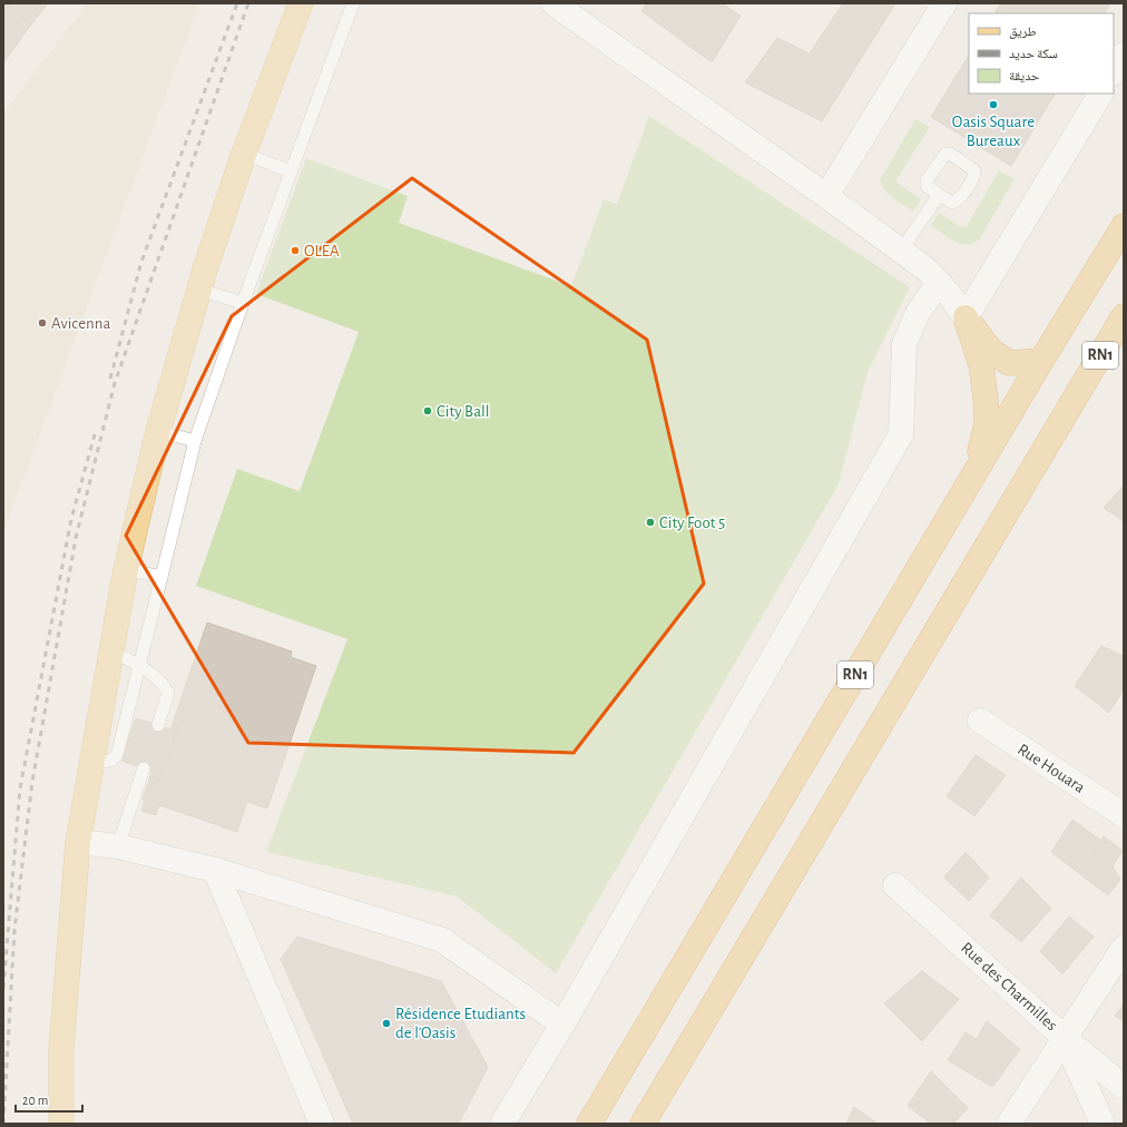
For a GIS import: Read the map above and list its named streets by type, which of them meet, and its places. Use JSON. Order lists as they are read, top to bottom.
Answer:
{
  "streets": {
    "highway": ["RN1"],
    "street": ["Rue Houara", "Rue des Charmilles"]
  },
  "places": [
    "Oasis Square Bureaux",
    "OLEA",
    "Avicenna",
    "City Ball",
    "City Foot 5",
    "Résidence Etudiants de l'Oasis"
  ],
  "legend": ["طريق", "سكة حديد", "حديقة"],
  "scale_bar": "20 m"
}
